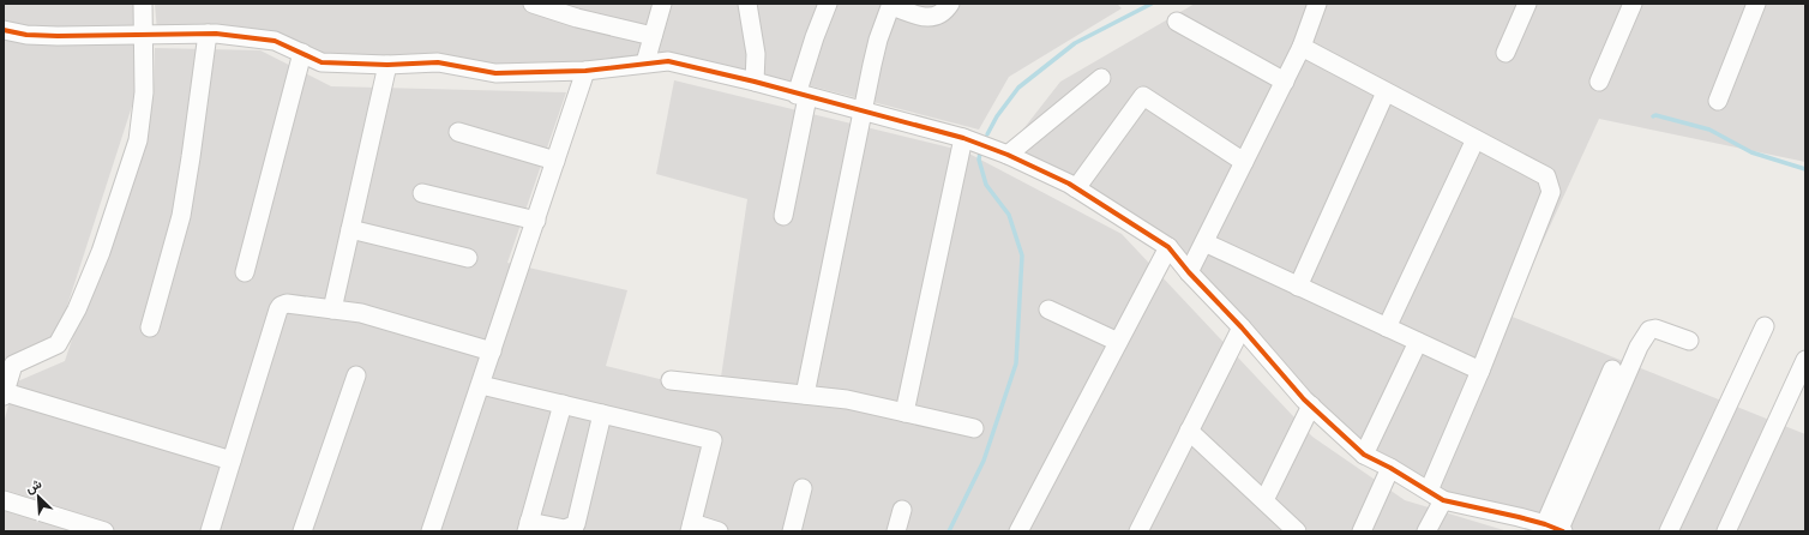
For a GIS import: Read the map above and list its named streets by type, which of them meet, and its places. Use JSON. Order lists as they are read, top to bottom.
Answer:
{
  "north": "top left"
}
